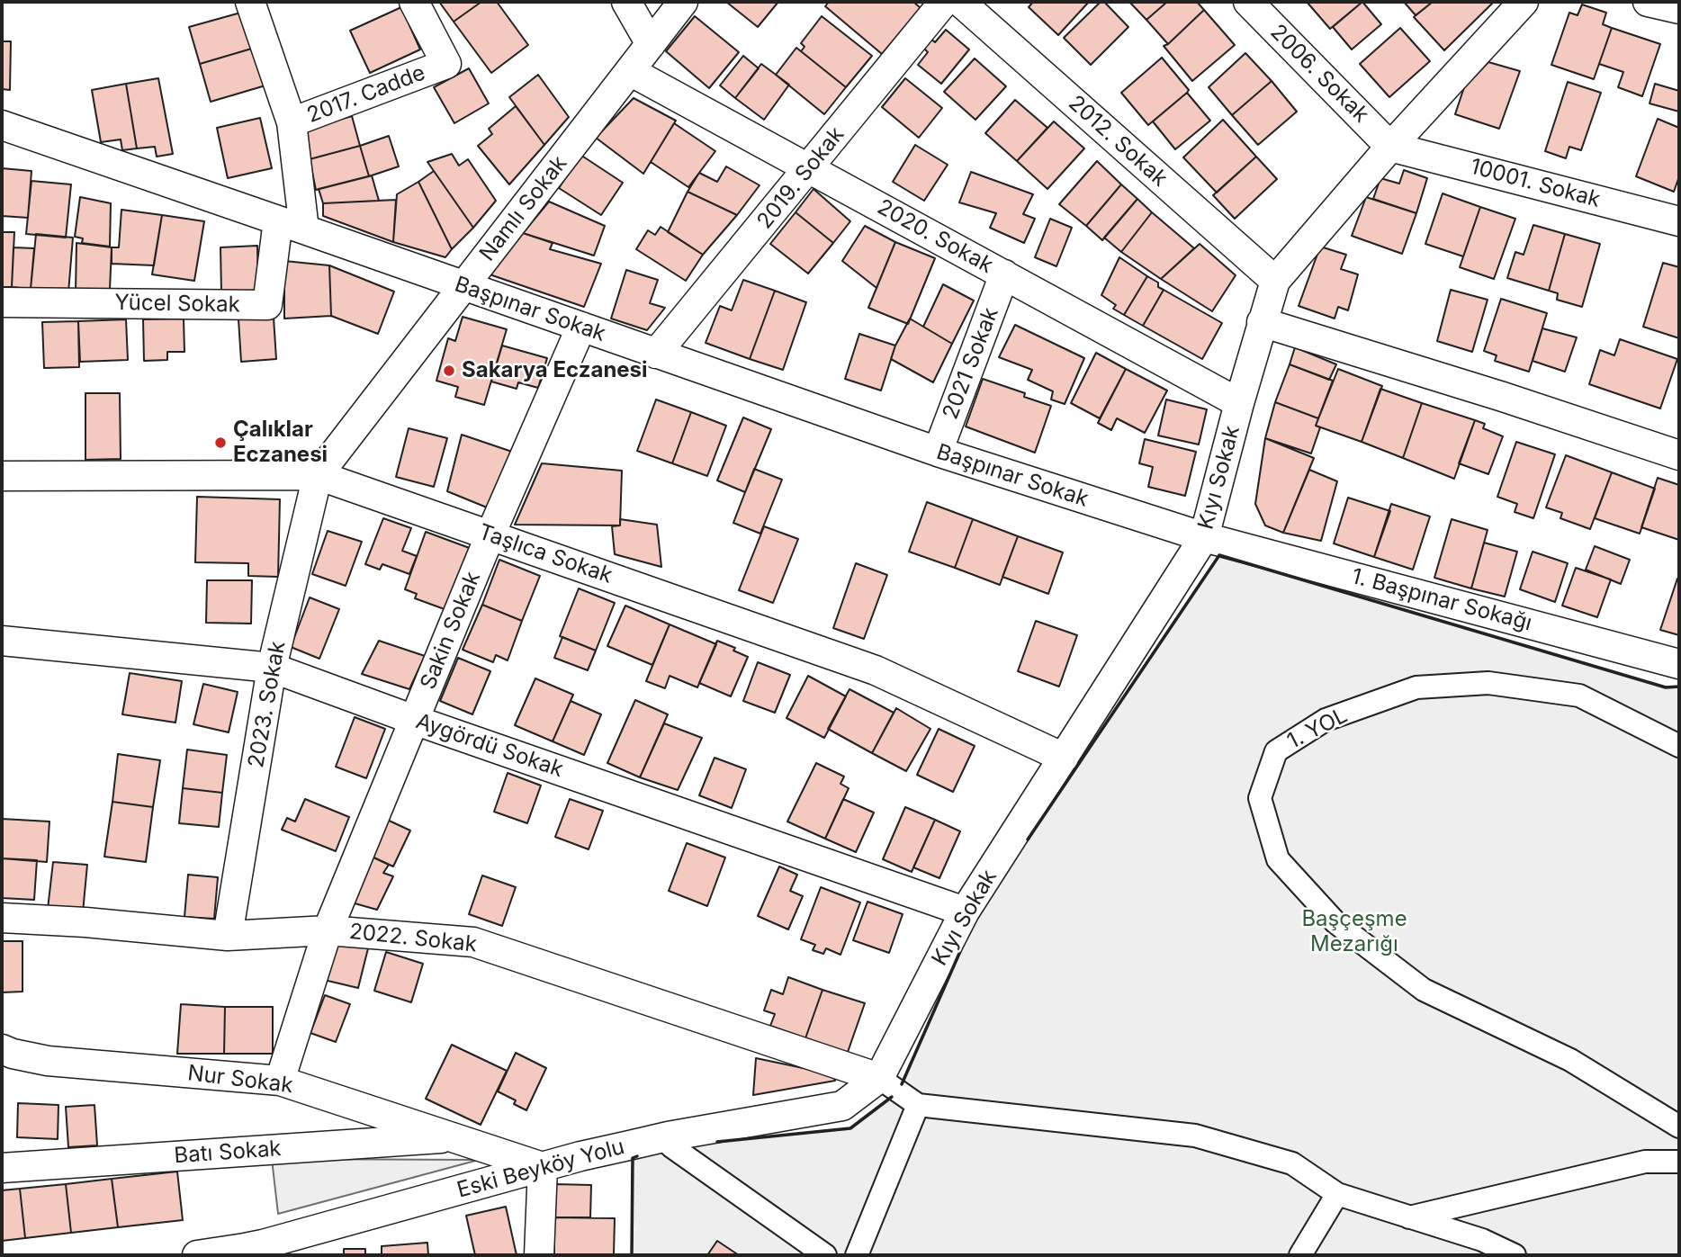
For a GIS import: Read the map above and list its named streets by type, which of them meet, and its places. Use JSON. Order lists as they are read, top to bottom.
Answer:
{
  "streets": {
    "street": [
      "2006. Sokak",
      "2017. Cadde",
      "2012. Sokak",
      "2019. Sokak",
      "10001. Sokak",
      "Namlı Sokak",
      "2020. Sokak",
      "Yücel Sokak",
      "Başpınar Sokak",
      "2021 Sokak",
      "Kıyı Sokak",
      "Taşlıca Sokak",
      "1. Başpınar Sokağı",
      "Sakin Sokak",
      "2023. Sokak",
      "1. YOL",
      "Aygördü Sokak",
      "2022. Sokak",
      "Nur Sokak",
      "Batı Sokak",
      "Eski Beyköy Yolu"
    ]
  },
  "crossings": [
    ["2006. Sokak", "10001. Sokak"],
    ["2006. Sokak", "Kıyı Sokak"],
    ["2012. Sokak", "Kıyı Sokak"],
    ["2019. Sokak", "2020. Sokak"],
    ["2019. Sokak", "Başpınar Sokak"],
    ["10001. Sokak", "Kıyı Sokak"],
    ["Namlı Sokak", "2020. Sokak"],
    ["Namlı Sokak", "Başpınar Sokak"],
    ["Namlı Sokak", "Taşlıca Sokak"],
    ["Namlı Sokak", "2023. Sokak"],
    ["2020. Sokak", "2021 Sokak"],
    ["2020. Sokak", "Kıyı Sokak"],
    ["Yücel Sokak", "Başpınar Sokak"],
    ["Başpınar Sokak", "2021 Sokak"],
    ["Başpınar Sokak", "Kıyı Sokak"],
    ["Başpınar Sokak", "1. Başpınar Sokağı"],
    ["Başpınar Sokak", "Sakin Sokak"],
    ["Kıyı Sokak", "Taşlıca Sokak"],
    ["Kıyı Sokak", "1. Başpınar Sokağı"],
    ["Kıyı Sokak", "Aygördü Sokak"],
    ["Kıyı Sokak", "2022. Sokak"],
    ["Kıyı Sokak", "Eski Beyköy Yolu"],
    ["Taşlıca Sokak", "Sakin Sokak"],
    ["Taşlıca Sokak", "2023. Sokak"],
    ["Sakin Sokak", "Aygördü Sokak"],
    ["Sakin Sokak", "2022. Sokak"],
    ["Sakin Sokak", "Nur Sokak"],
    ["2023. Sokak", "Aygördü Sokak"],
    ["2023. Sokak", "2022. Sokak"],
    ["2022. Sokak", "Eski Beyköy Yolu"],
    ["Nur Sokak", "Batı Sokak"],
    ["Nur Sokak", "Eski Beyköy Yolu"]
  ],
  "parks": ["Başçeşme Mezarığı"],
  "places": ["Sakarya Eczanesi", "Çalıklar Eczanesi"]
}
